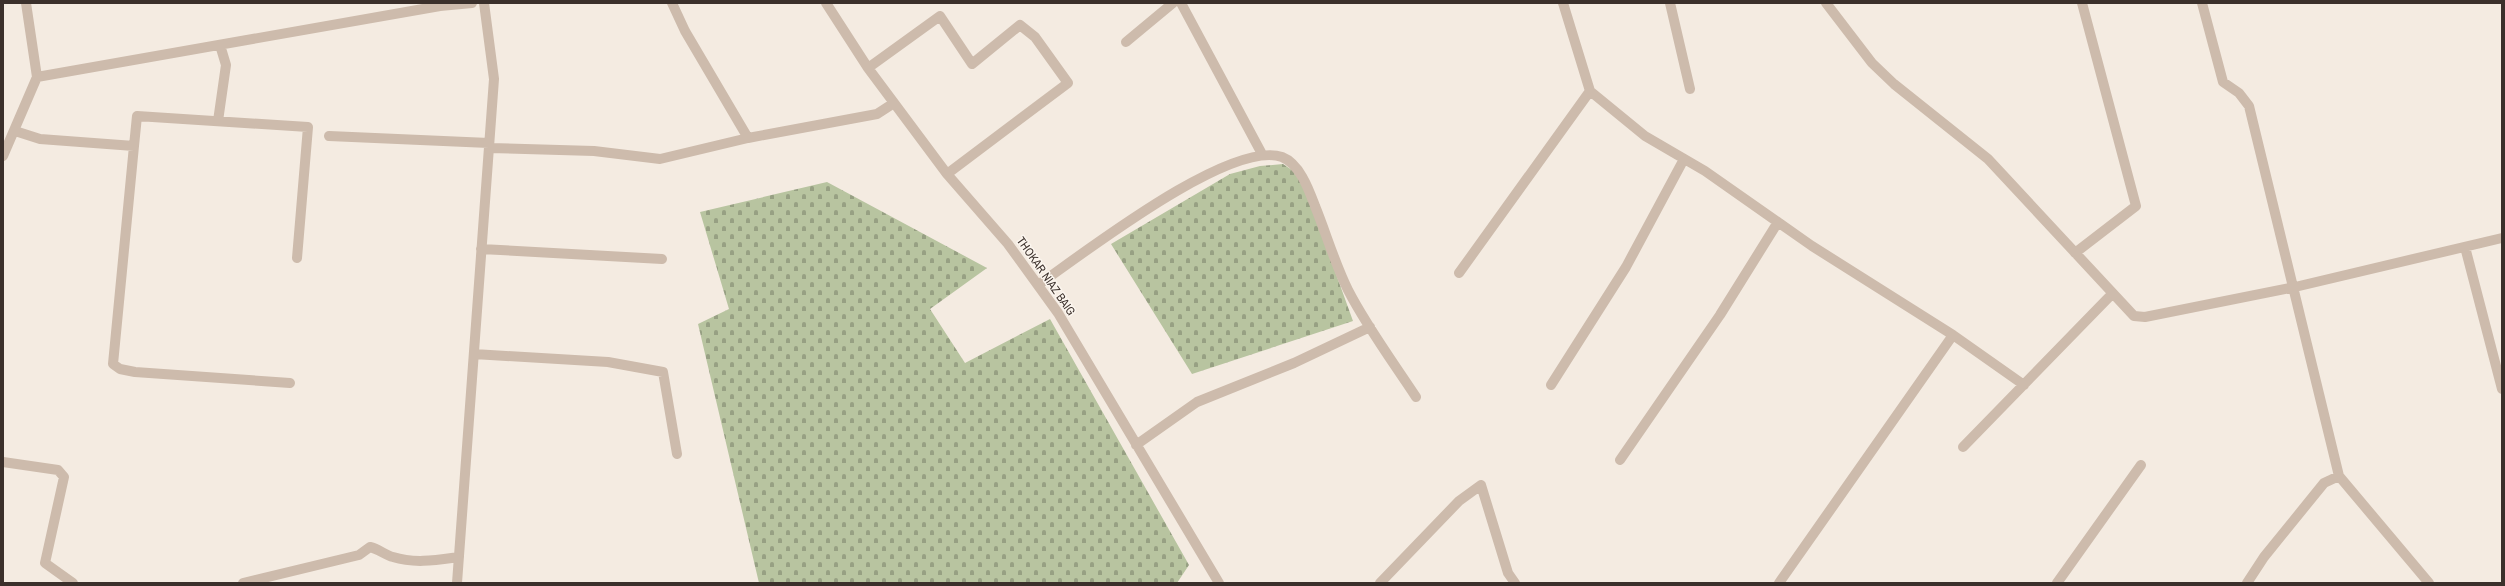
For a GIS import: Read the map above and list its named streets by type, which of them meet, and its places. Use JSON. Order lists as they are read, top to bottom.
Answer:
{
  "streets": {
    "street": ["THOKAR NIAZ BAIG"]
  }
}
